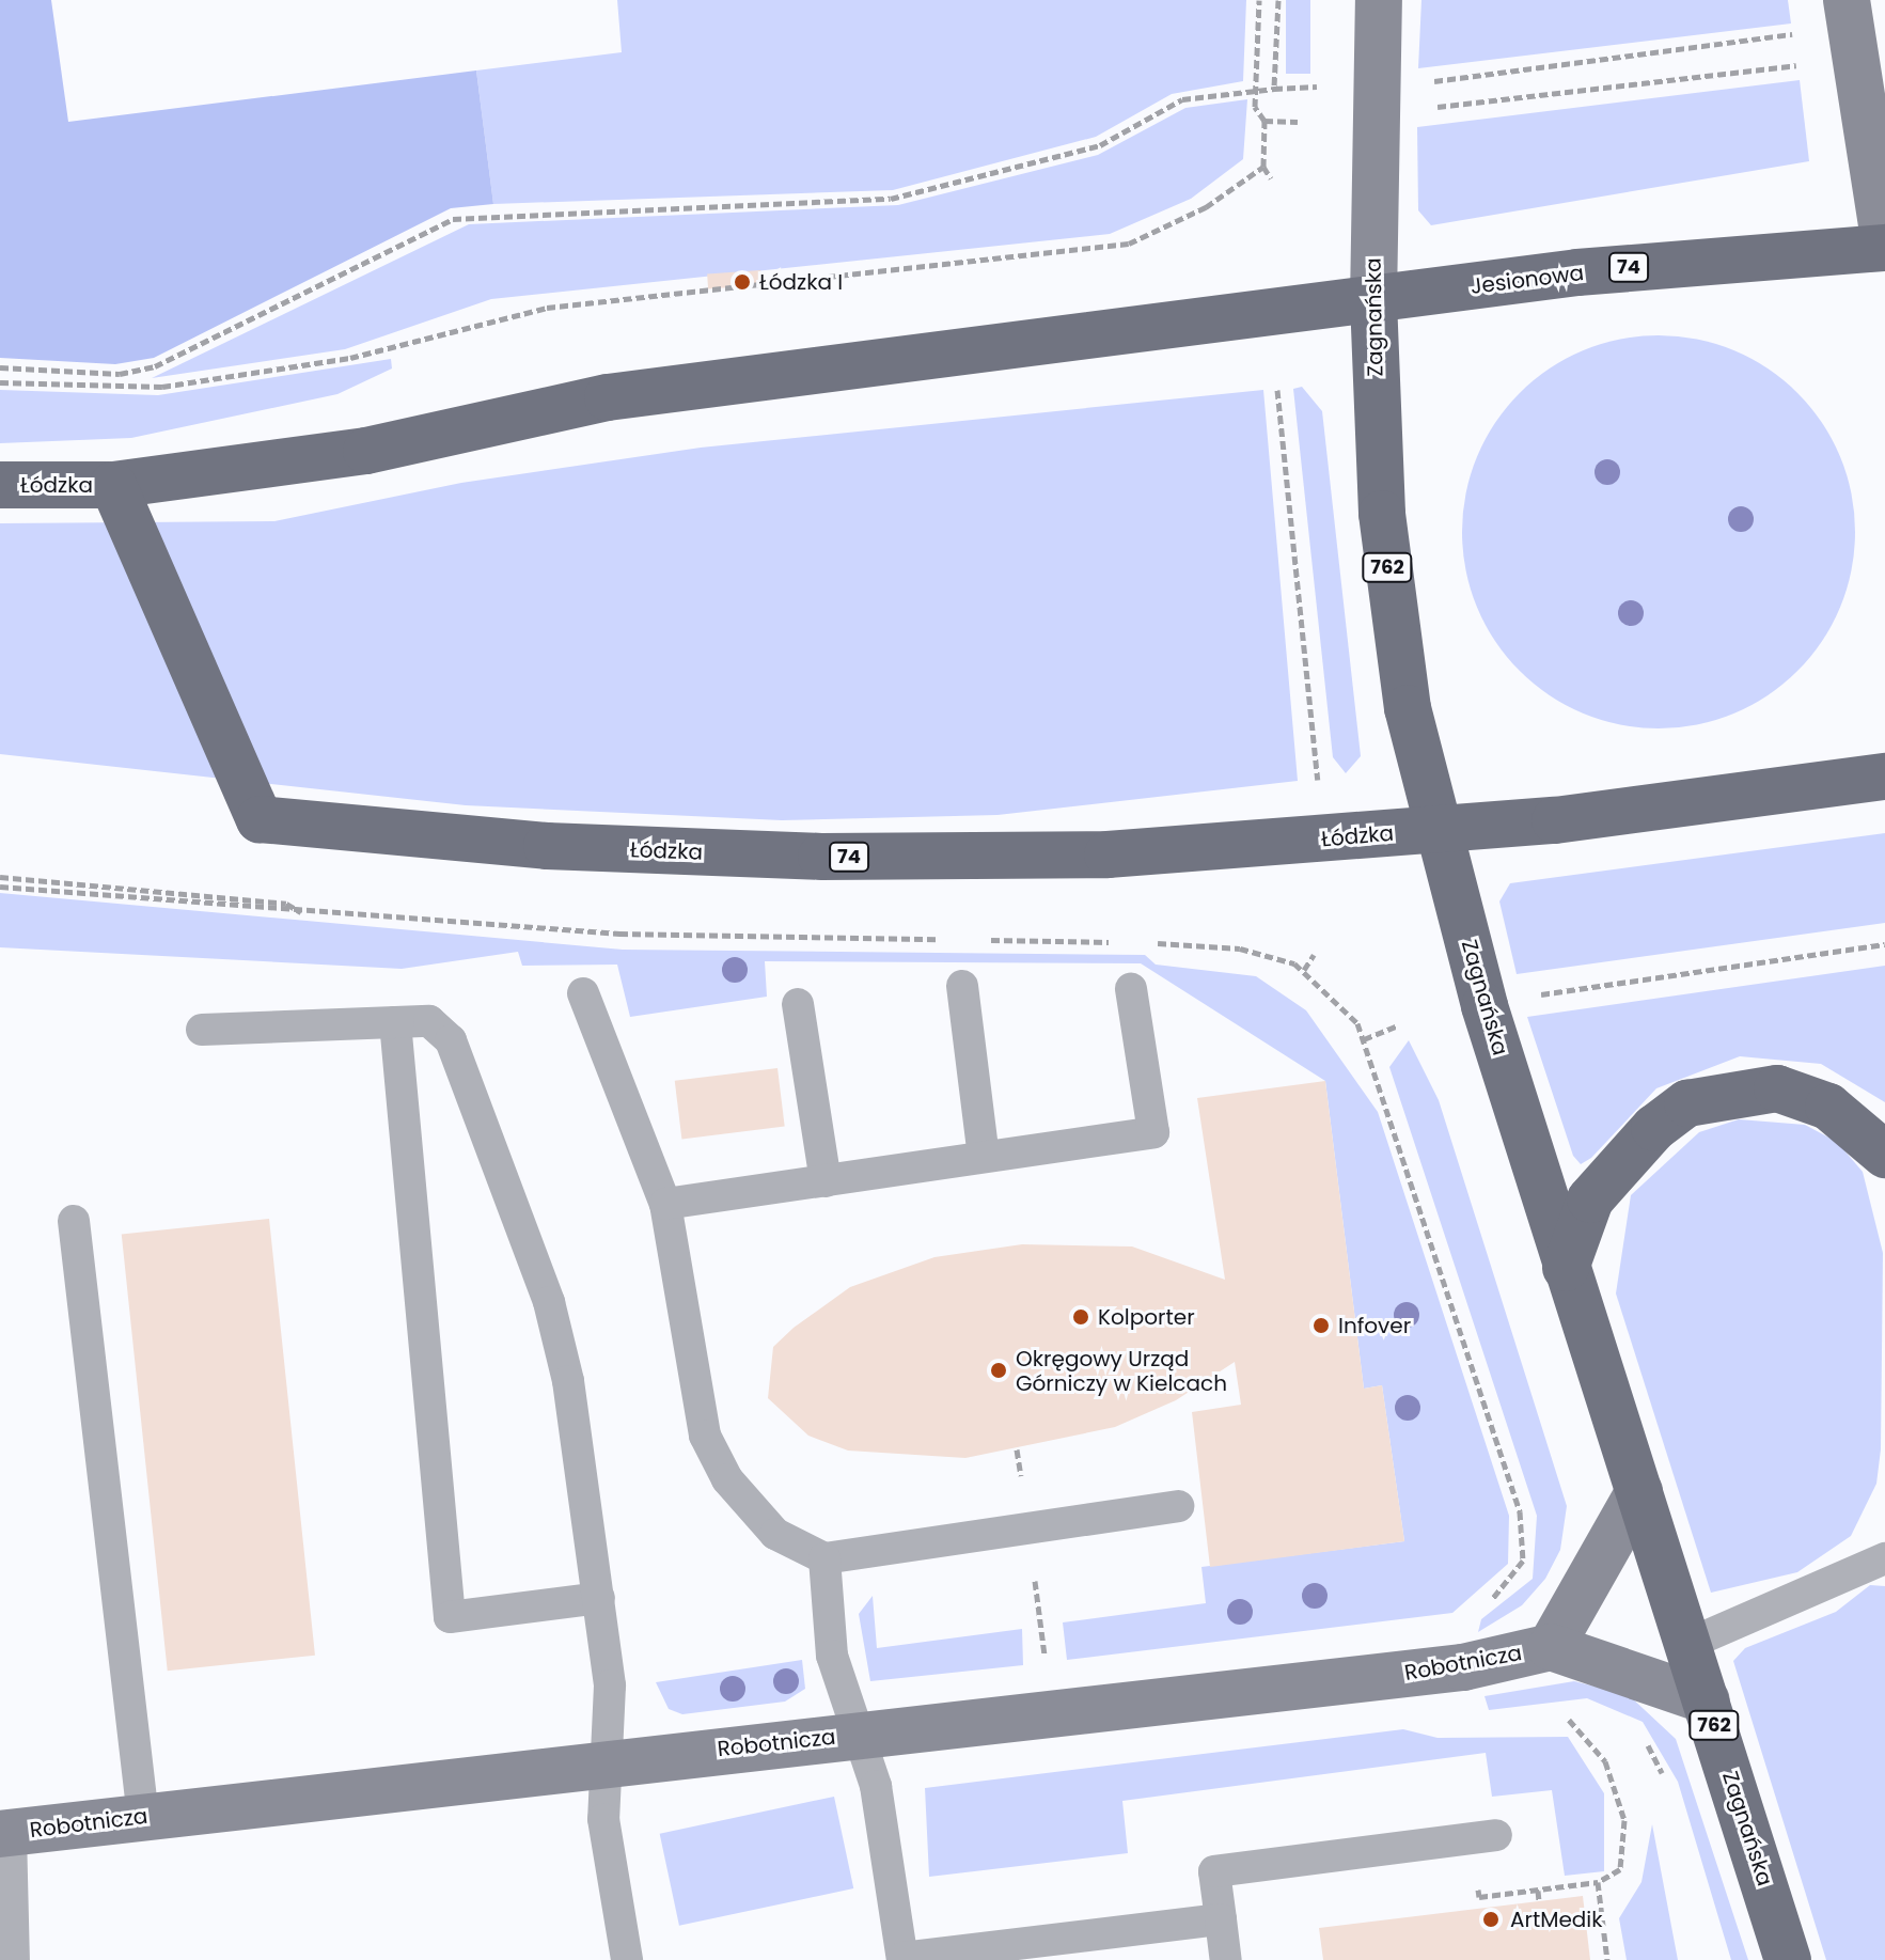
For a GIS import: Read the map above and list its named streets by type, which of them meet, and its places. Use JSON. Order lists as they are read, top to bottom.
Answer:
{
  "streets": {
    "main road": [
      "74",
      "Jesionowa",
      "Zagnańska",
      "Łódzka",
      "762"
    ],
    "street": ["Robotnicza"]
  },
  "crossings": [
    ["74", "Zagnańska"],
    ["74", "Łódzka"],
    ["Jesionowa", "Zagnańska"],
    ["Jesionowa", "Łódzka"],
    ["Zagnańska", "Łódzka"],
    ["Zagnańska", "Robotnicza"]
  ],
  "places": [
    "Łódzka I",
    "Kolporter",
    "Infover",
    "Okręgowy Urząd Górniczy w Kielcach",
    "ArtMedik"
  ]
}
